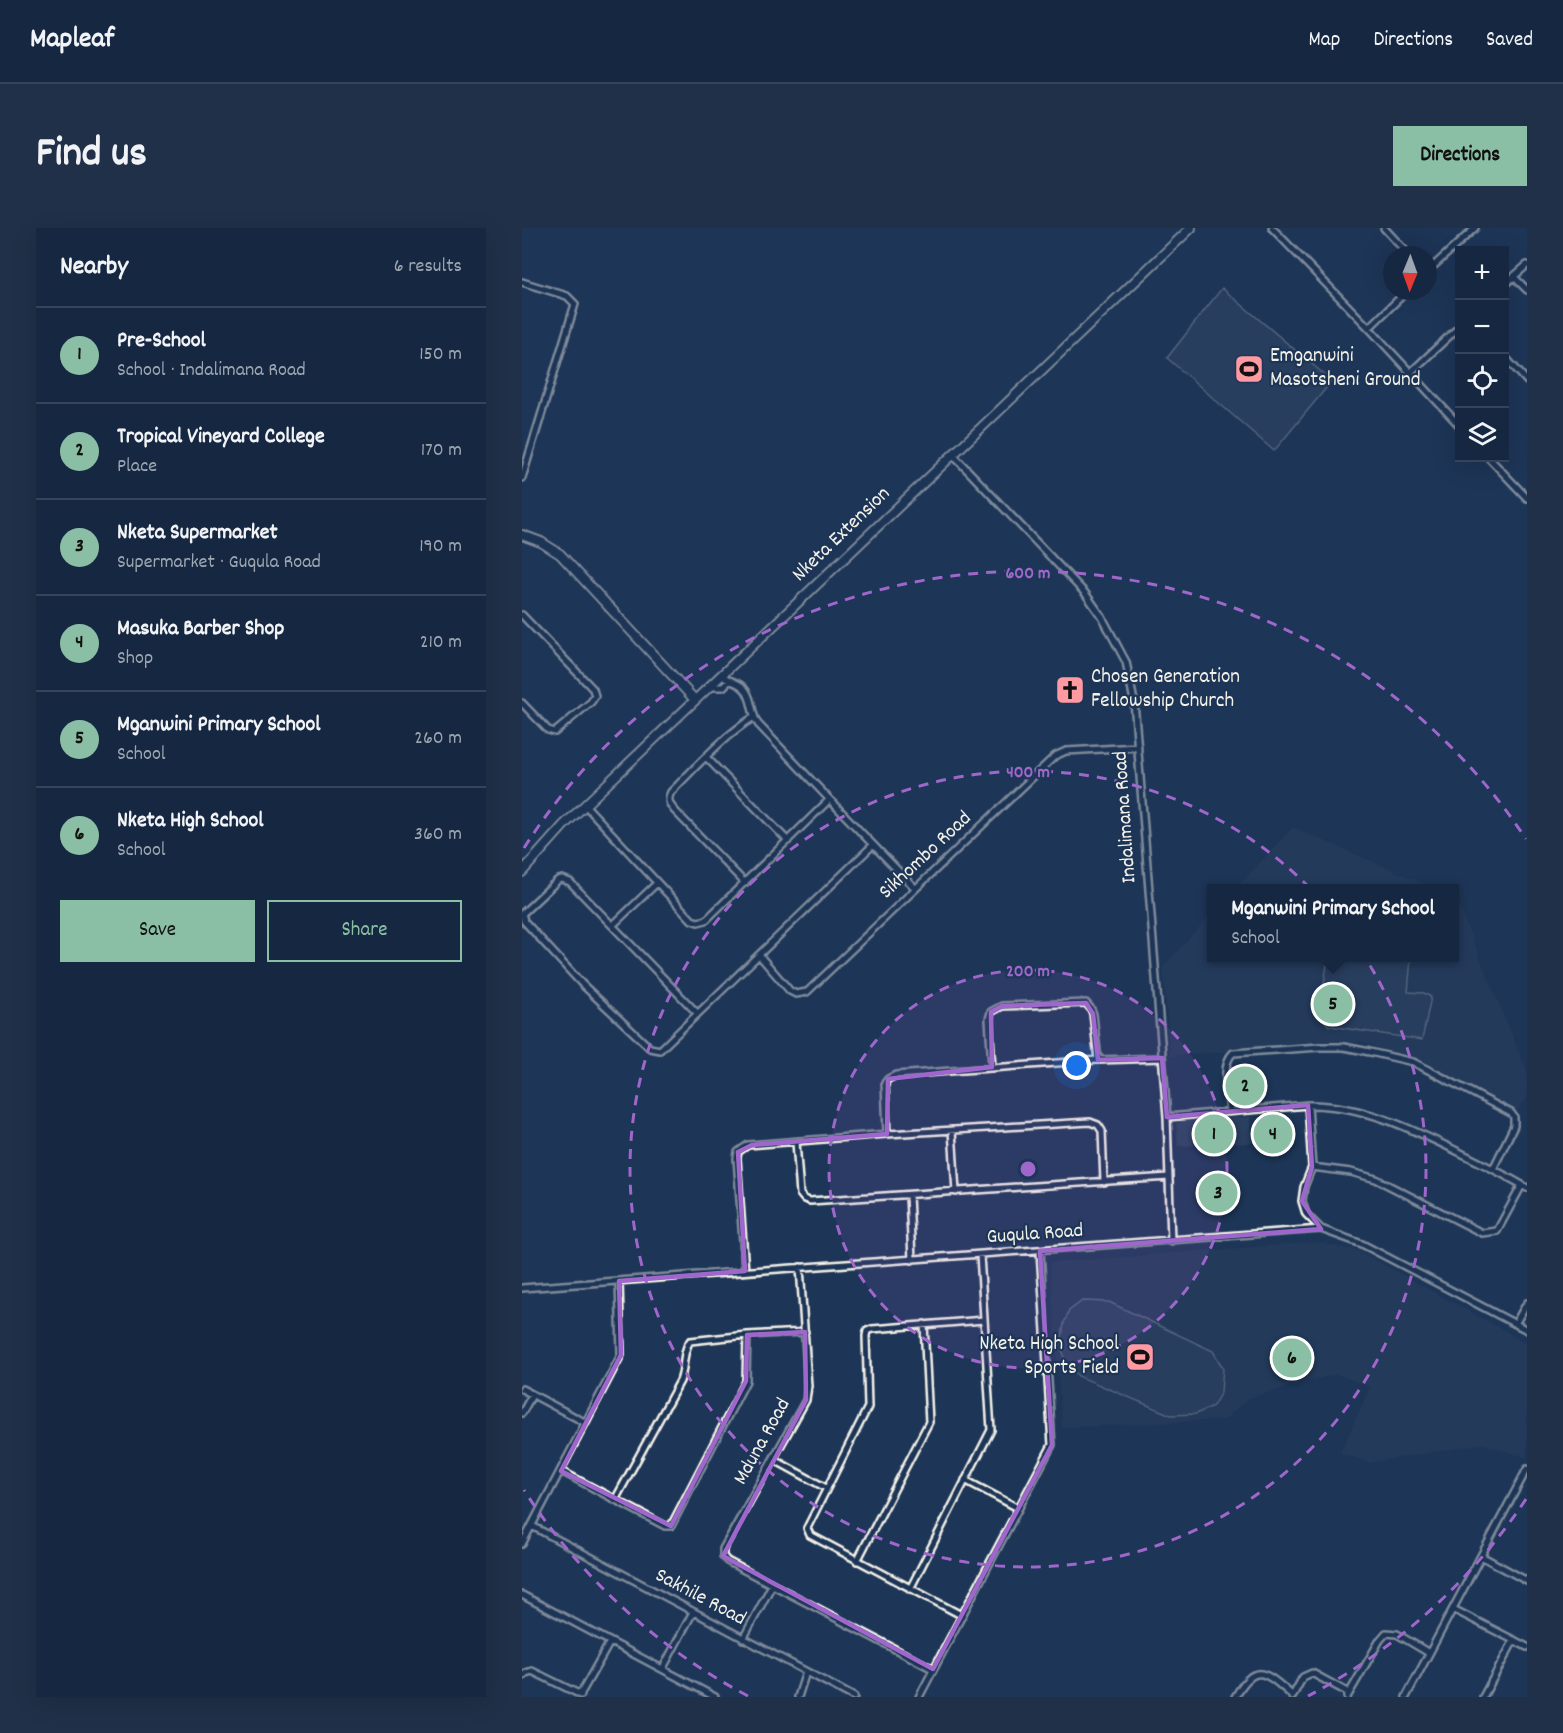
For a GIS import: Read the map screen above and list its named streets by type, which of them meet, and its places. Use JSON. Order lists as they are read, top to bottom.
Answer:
{
  "streets": {
    "street": [
      "Nketa Extension",
      "Indalimana Road",
      "Sikhombo Road",
      "Guqula Road",
      "Mduna Road",
      "Sakhile Road"
    ]
  },
  "crossings": [
    ["Nketa Extension", "Indalimana Road"],
    ["Indalimana Road", "Sikhombo Road"],
    ["Indalimana Road", "Guqula Road"],
    ["Guqula Road", "Mduna Road"]
  ],
  "places": {
    "sports": ["Emganwini Masotsheni Ground", "Nketa High School Sports Field"],
    "church": ["Chosen Generation Fellowship Church"]
  },
  "north": "bottom",
  "page": {
    "header": "Mapleaf",
    "nav": ["Map", "Directions", "Saved"],
    "title": "Find us",
    "buttons": [
      "Directions",
      ["Save", "Share"]
    ],
    "heading": ["Nearby", "6 results"],
    "map_buttons": ["+", "−"],
    "list": [
      {
        "mark": "1",
        "name": "Pre-School",
        "note": "School · Indalimana Road",
        "value": "150 m"
      },
      {
        "mark": "2",
        "name": "Tropical Vineyard College",
        "note": "Place",
        "value": "170 m"
      },
      {
        "mark": "3",
        "name": "Nketa Supermarket",
        "note": "Supermarket · Guqula Road",
        "value": "190 m"
      },
      {
        "mark": "4",
        "name": "Masuka Barber Shop",
        "note": "Shop",
        "value": "210 m"
      },
      {
        "mark": "5",
        "name": "Mganwini Primary School",
        "note": "School",
        "value": "260 m"
      },
      {
        "mark": "6",
        "name": "Nketa High School",
        "note": "School",
        "value": "360 m"
      }
    ],
    "popup": ["Mganwini Primary School", "School"],
    "pins": [
      "5",
      "2",
      "1",
      "4",
      "3",
      "6"
    ]
  },
  "rings": ["600 m", "400 m", "200 m"]
}
